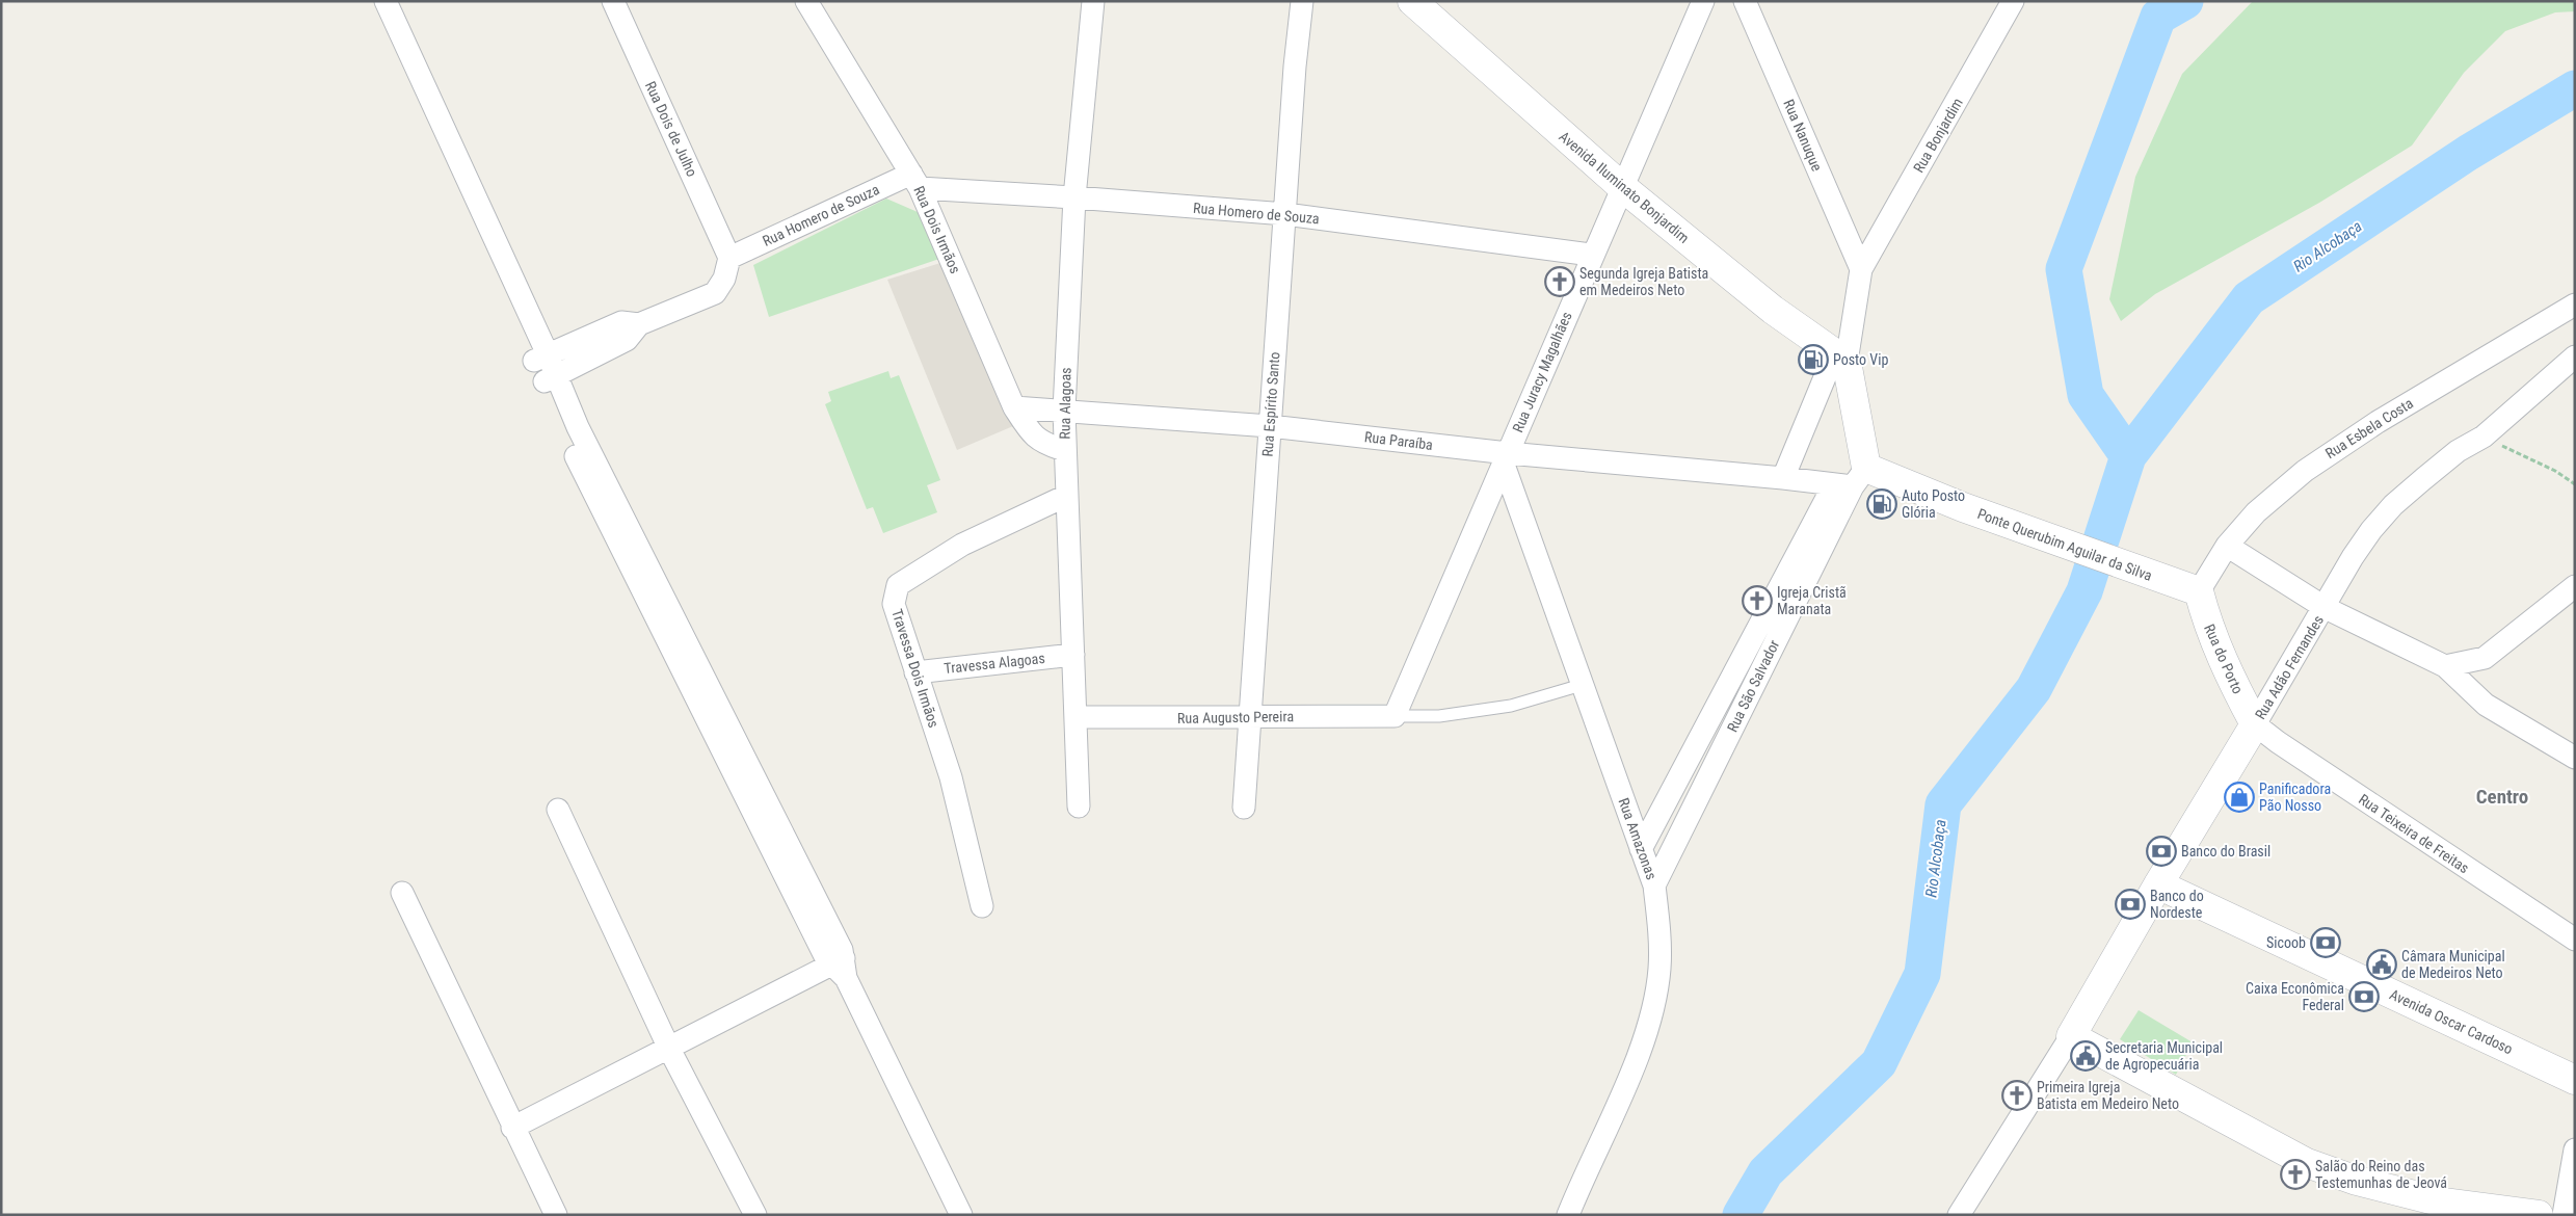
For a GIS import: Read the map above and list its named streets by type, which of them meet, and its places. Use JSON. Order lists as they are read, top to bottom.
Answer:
{
  "streets": {
    "street": [
      "Rua Dois de Julho",
      "Rua Nanuque",
      "Rua Bonjardim",
      "Avenida Iluminato Bonjardim",
      "Rua Homero de Souza",
      "Rua Dois Irmãos",
      "Rua Juracy Magalhães",
      "Rua Alagoas",
      "Rua Espírito Santo",
      "Rua Esbela Costa",
      "Rua Paraíba",
      "Ponte Querubim Aguilar da Silva",
      "Rua do Porto",
      "Travessa Alagoas",
      "Rua Adão Fernandes",
      "Travessa Dois Irmãos",
      "Rua São Salvador",
      "Rua Augusto Pereira",
      "Rua Teixeira de Freitas",
      "Rua Amazonas",
      "Avenida Oscar Cardoso"
    ]
  },
  "crossings": [
    ["Rua Dois de Julho", "Rua Homero de Souza"],
    ["Rua Nanuque", "Rua Bonjardim"],
    ["Avenida Iluminato Bonjardim", "Rua Juracy Magalhães"],
    ["Rua Homero de Souza", "Rua Dois Irmãos"],
    ["Rua Homero de Souza", "Rua Juracy Magalhães"],
    ["Rua Homero de Souza", "Rua Alagoas"],
    ["Rua Homero de Souza", "Rua Espírito Santo"],
    ["Rua Dois Irmãos", "Rua Alagoas"],
    ["Rua Dois Irmãos", "Rua Paraíba"],
    ["Rua Juracy Magalhães", "Rua Paraíba"],
    ["Rua Juracy Magalhães", "Rua Augusto Pereira"],
    ["Rua Juracy Magalhães", "Rua Amazonas"],
    ["Rua Alagoas", "Rua Paraíba"],
    ["Rua Alagoas", "Travessa Alagoas"],
    ["Rua Alagoas", "Travessa Dois Irmãos"],
    ["Rua Alagoas", "Rua Augusto Pereira"],
    ["Rua Espírito Santo", "Rua Paraíba"],
    ["Rua Espírito Santo", "Rua Augusto Pereira"],
    ["Rua Esbela Costa", "Ponte Querubim Aguilar da Silva"],
    ["Rua Esbela Costa", "Rua do Porto"],
    ["Rua Paraíba", "Ponte Querubim Aguilar da Silva"],
    ["Rua Paraíba", "Rua São Salvador"],
    ["Rua Paraíba", "Rua Amazonas"],
    ["Ponte Querubim Aguilar da Silva", "Rua do Porto"],
    ["Ponte Querubim Aguilar da Silva", "Rua São Salvador"],
    ["Rua do Porto", "Rua Adão Fernandes"],
    ["Rua do Porto", "Rua Teixeira de Freitas"],
    ["Travessa Alagoas", "Travessa Dois Irmãos"],
    ["Rua Adão Fernandes", "Rua Teixeira de Freitas"],
    ["Rua Adão Fernandes", "Avenida Oscar Cardoso"],
    ["Rua São Salvador", "Rua Amazonas"]
  ],
  "districts": ["Centro"],
  "water": ["Rio Alcobaça"],
  "places": {
    "church": [
      "Segunda Igreja Batista em Medeiros Neto",
      "Igreja Cristã Maranata",
      "Primeira Igreja Batista em Medeiro Neto",
      "Salão do Reino das Testemunhas de Jeová"
    ],
    "fuel station": ["Posto Vip", "Auto Posto Glória"],
    "shop": ["Panificadora Pão Nosso"],
    "bank": [
      "Banco do Brasil",
      "Banco do Nordeste",
      "Sicoob",
      "Caixa Econômica Federal"
    ],
    "public building": ["Câmara Municipal de Medeiros Neto", "Secretaria Municipal de Agropecuária"]
  }
}
